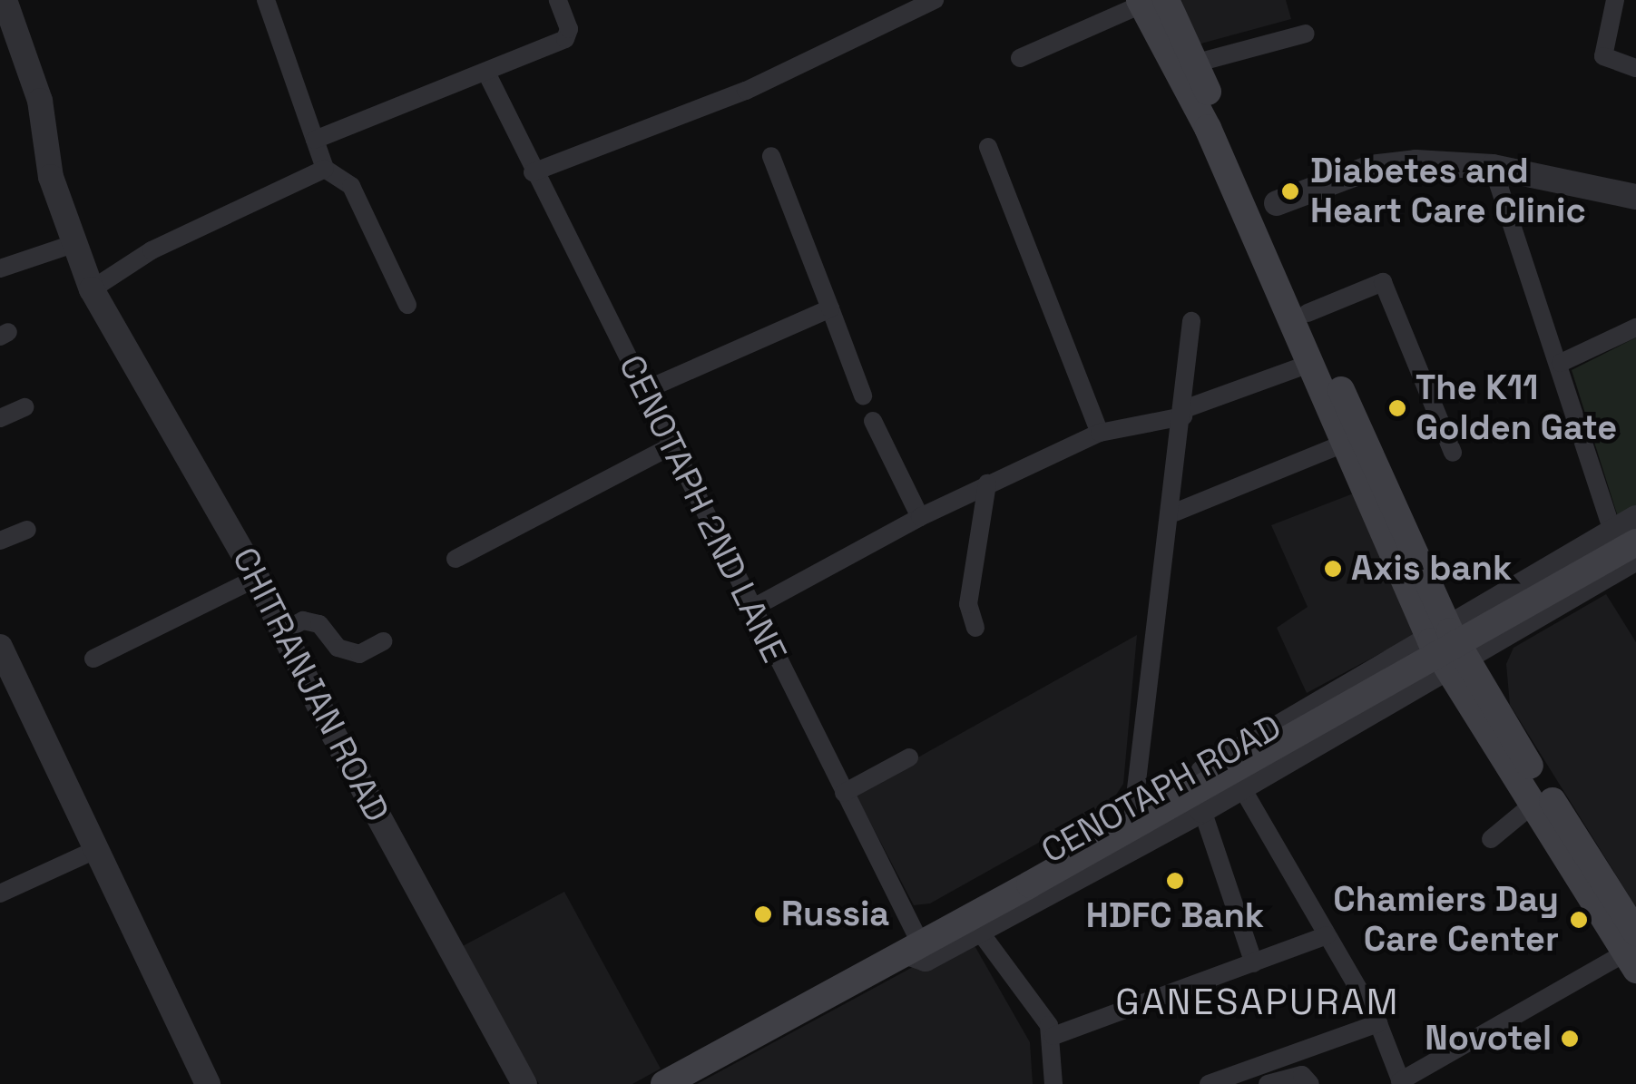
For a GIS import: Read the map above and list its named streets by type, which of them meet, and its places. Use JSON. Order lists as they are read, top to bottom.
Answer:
{
  "streets": {
    "street": ["CENOTAPH 2ND LANE", "CHITRANJAN ROAD", "CENOTAPH ROAD"]
  },
  "districts": ["GANESAPURAM"],
  "places": [
    "Diabetes and Heart Care Clinic",
    "The K11 Golden Gate",
    "Axis bank",
    "HDFC Bank",
    "Russia",
    "Chamiers Day Care Center",
    "Novotel"
  ]
}
